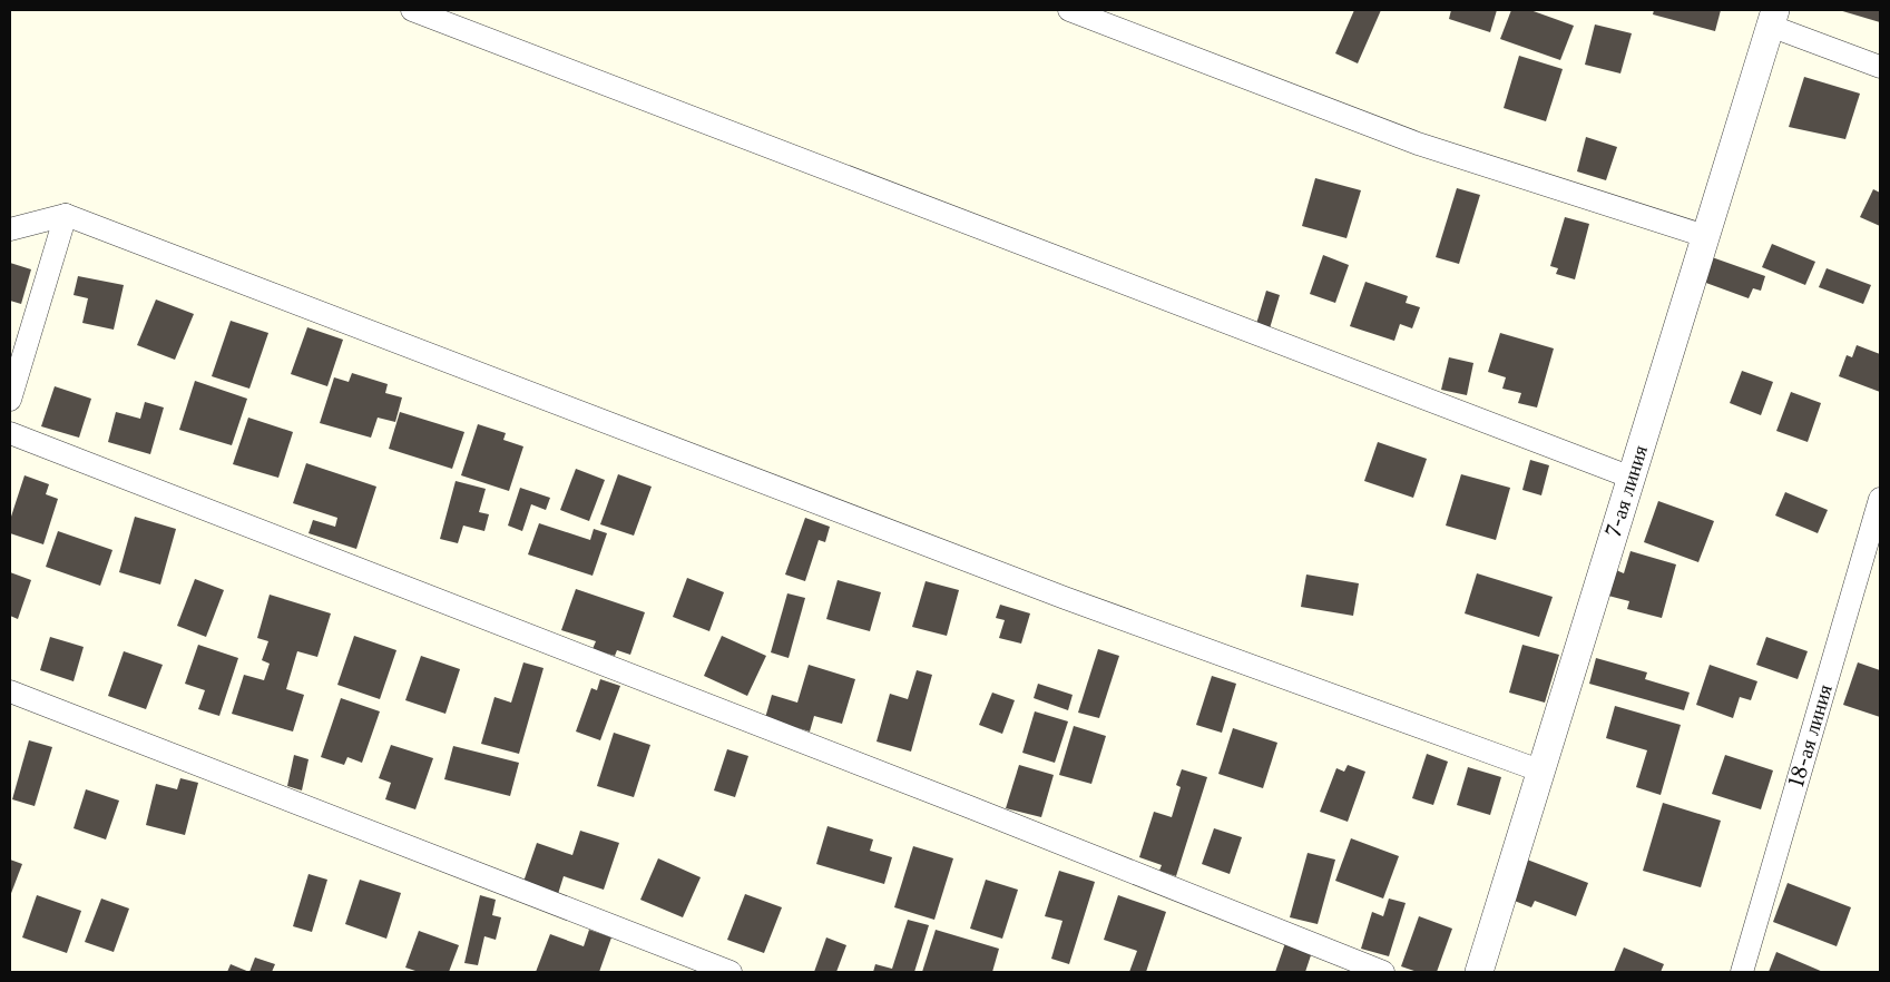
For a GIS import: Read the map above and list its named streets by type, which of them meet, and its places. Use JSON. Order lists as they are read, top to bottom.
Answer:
{
  "streets": {
    "street": ["7-ая линия", "18-ая линия"]
  }
}
